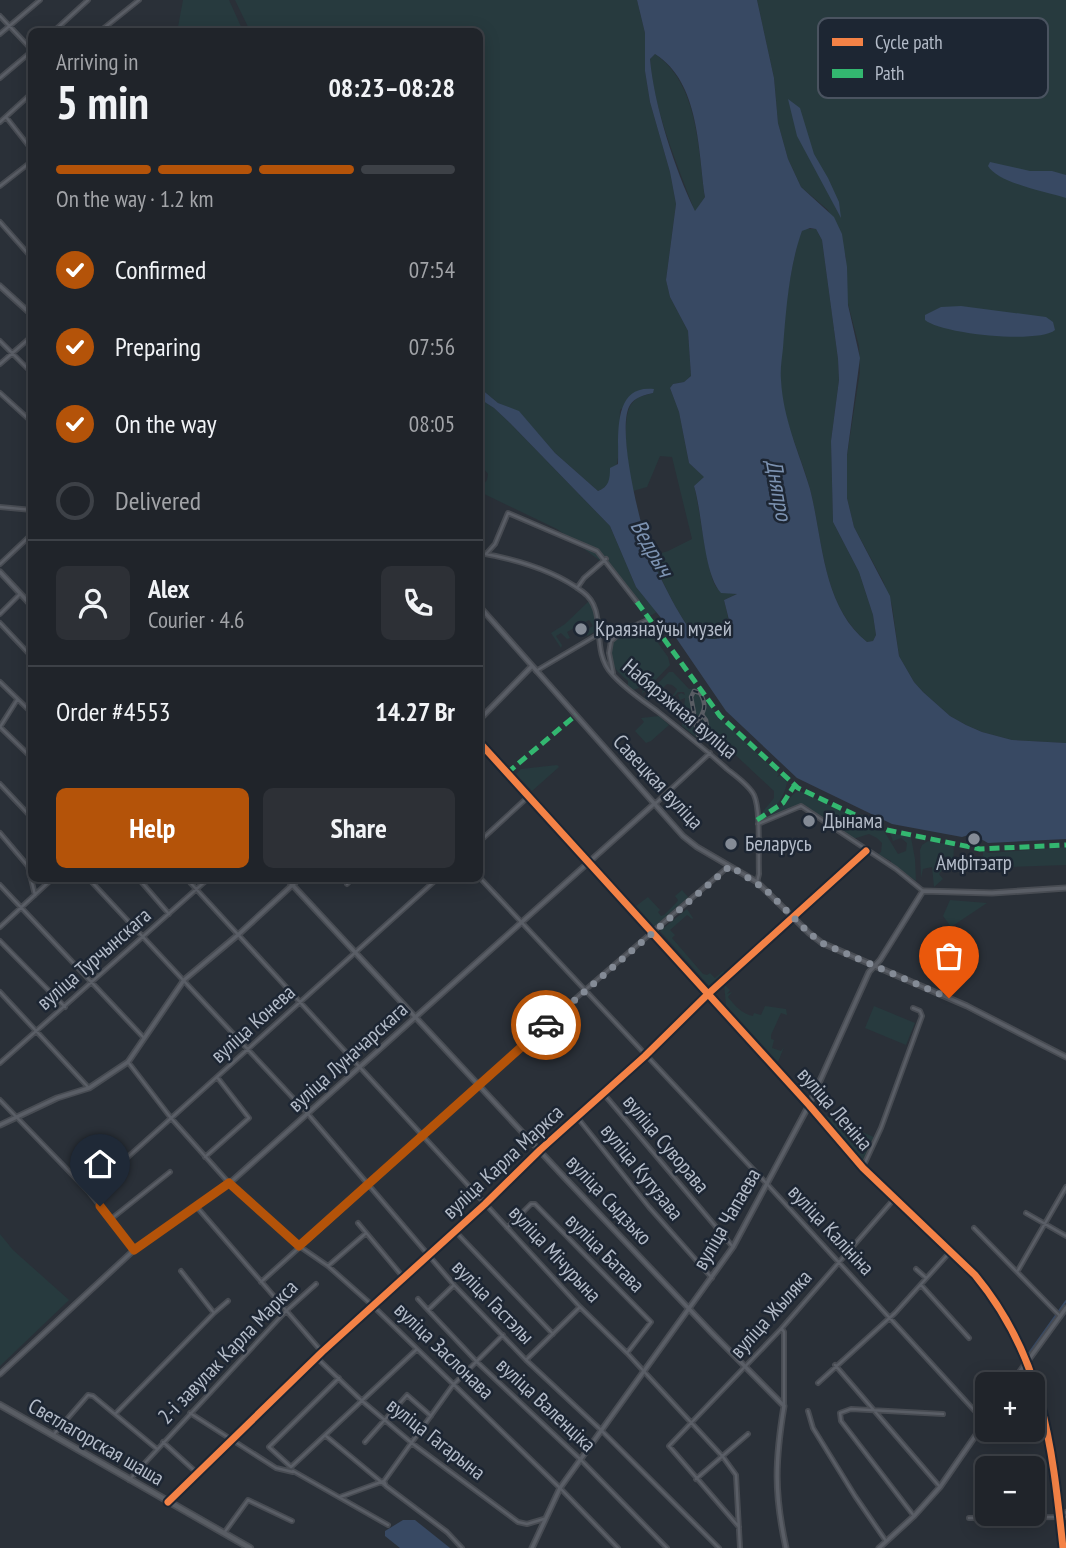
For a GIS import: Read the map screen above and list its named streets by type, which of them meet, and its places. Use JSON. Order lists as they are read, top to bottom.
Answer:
{
  "streets": {
    "main road": ["Светлагорская шаша"],
    "street": [
      "Набярэжная вуліца",
      "Савецкая вуліца",
      "вуліца Турчынскага",
      "вуліца Конева",
      "вуліца Луначарскага",
      "вуліца Леніна",
      "вуліца Суворава",
      "вуліца Карла Маркса",
      "вуліца Кутузава",
      "вуліца Сыдзько",
      "вуліца Чапаева",
      "вуліца Калініна",
      "вуліца Батава",
      "вуліца Мічурына",
      "вуліца Гастэлы",
      "вуліца Жыляка",
      "вуліца Заслонава",
      "2-і завулак Карла Маркса",
      "вуліца Валенціка",
      "вуліца Гагарына"
    ]
  },
  "crossings": [
    ["Набярэжная вуліца", "Савецкая вуліца"],
    ["Набярэжная вуліца", "вуліца Луначарскага"],
    ["Савецкая вуліца", "вуліца Луначарскага"],
    ["Савецкая вуліца", "вуліца Карла Маркса"],
    ["Савецкая вуліца", "вуліца Чапаева"],
    ["вуліца Турчынскага", "вуліца Мічурына"],
    ["вуліца Турчынскага", "вуліца Гастэлы"],
    ["вуліца Конева", "вуліца Сыдзько"],
    ["вуліца Конева", "вуліца Мічурына"],
    ["вуліца Конева", "вуліца Гастэлы"],
    ["вуліца Конева", "вуліца Заслонава"],
    ["вуліца Луначарскага", "вуліца Леніна"],
    ["вуліца Луначарскага", "вуліца Сыдзько"],
    ["вуліца Луначарскага", "вуліца Калініна"],
    ["вуліца Луначарскага", "вуліца Мічурына"],
    ["вуліца Луначарскага", "вуліца Гастэлы"],
    ["вуліца Луначарскага", "вуліца Заслонава"],
    ["вуліца Леніна", "вуліца Карла Маркса"],
    ["вуліца Леніна", "вуліца Чапаева"],
    ["вуліца Леніна", "вуліца Жыляка"],
    ["вуліца Суворава", "вуліца Карла Маркса"],
    ["вуліца Суворава", "вуліца Чапаева"],
    ["вуліца Карла Маркса", "вуліца Кутузава"],
    ["вуліца Карла Маркса", "вуліца Сыдзько"],
    ["вуліца Карла Маркса", "вуліца Калініна"],
    ["вуліца Карла Маркса", "вуліца Мічурына"],
    ["вуліца Карла Маркса", "вуліца Гастэлы"],
    ["вуліца Карла Маркса", "вуліца Заслонава"],
    ["вуліца Карла Маркса", "2-і завулак Карла Маркса"],
    ["вуліца Карла Маркса", "вуліца Гагарына"],
    ["вуліца Карла Маркса", "Светлагорская шаша"],
    ["вуліца Кутузава", "вуліца Чапаева"],
    ["вуліца Сыдзько", "вуліца Чапаева"],
    ["вуліца Сыдзько", "вуліца Жыляка"],
    ["вуліца Чапаева", "вуліца Калініна"],
    ["вуліца Чапаева", "вуліца Мічурына"],
    ["вуліца Чапаева", "вуліца Гастэлы"],
    ["вуліца Чапаева", "вуліца Заслонава"],
    ["вуліца Чапаева", "вуліца Валенціка"],
    ["вуліца Чапаева", "вуліца Гагарына"],
    ["вуліца Калініна", "вуліца Жыляка"],
    ["вуліца Батава", "вуліца Мічурына"],
    ["вуліца Мічурына", "вуліца Жыляка"],
    ["2-і завулак Карла Маркса", "Светлагорская шаша"]
  ],
  "water": ["Дняпро", "Ведрыч"],
  "places": [
    "Краязнаўчы музей",
    "Дынама",
    "Амфітэатр",
    "Беларусь"
  ],
  "legend": ["Cycle path", "Path"],
  "page": {
    "heading": ["5 min", "Arriving in", "08:23–08:28"],
    "panel": [
      "Alex",
      "Courier · 4.6",
      "Order #4553",
      "14.27 Br"
    ],
    "bar": "On the way · 1.2 km",
    "list": [
      ["Confirmed", "07:54"],
      ["Preparing", "07:56"],
      ["On the way", "08:05"],
      "Delivered"
    ],
    "buttons": ["Help", "Share"],
    "map_buttons": ["+", "−"]
  }
}
